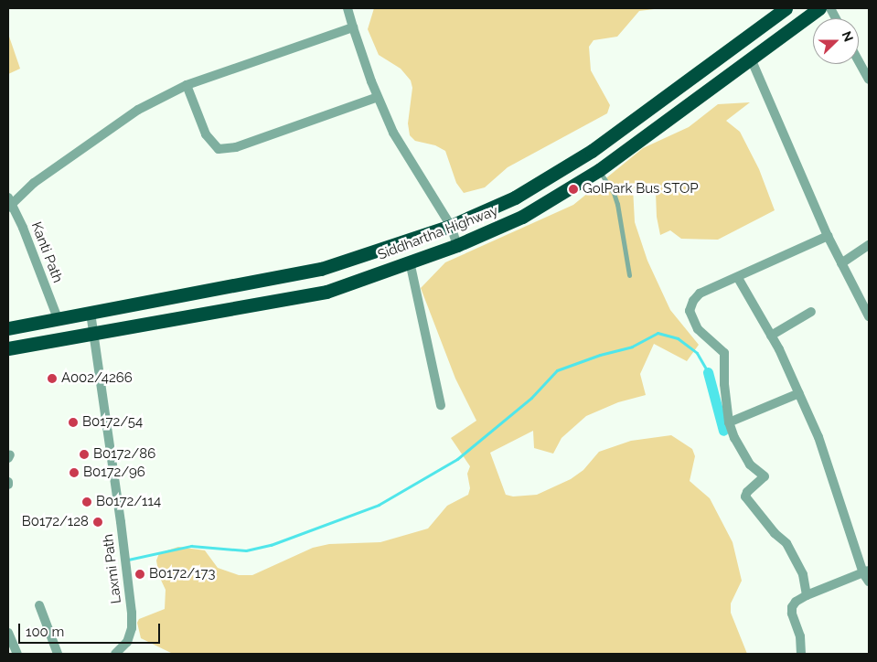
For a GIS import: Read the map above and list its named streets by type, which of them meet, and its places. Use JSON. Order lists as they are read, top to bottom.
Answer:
{
  "streets": {
    "highway": ["Siddhartha Highway"],
    "street": ["Kanti Path", "Laxmi Path"]
  },
  "crossings": [
    ["Siddhartha Highway", "Kanti Path"],
    ["Siddhartha Highway", "Laxmi Path"]
  ],
  "places": [
    "GolPark Bus STOP",
    "A002/4266",
    "B0172/54",
    "B0172/86",
    "B0172/96",
    "B0172/114",
    "B0172/128",
    "B0172/173"
  ],
  "scale_bar": "100 m",
  "north": "right"
}
